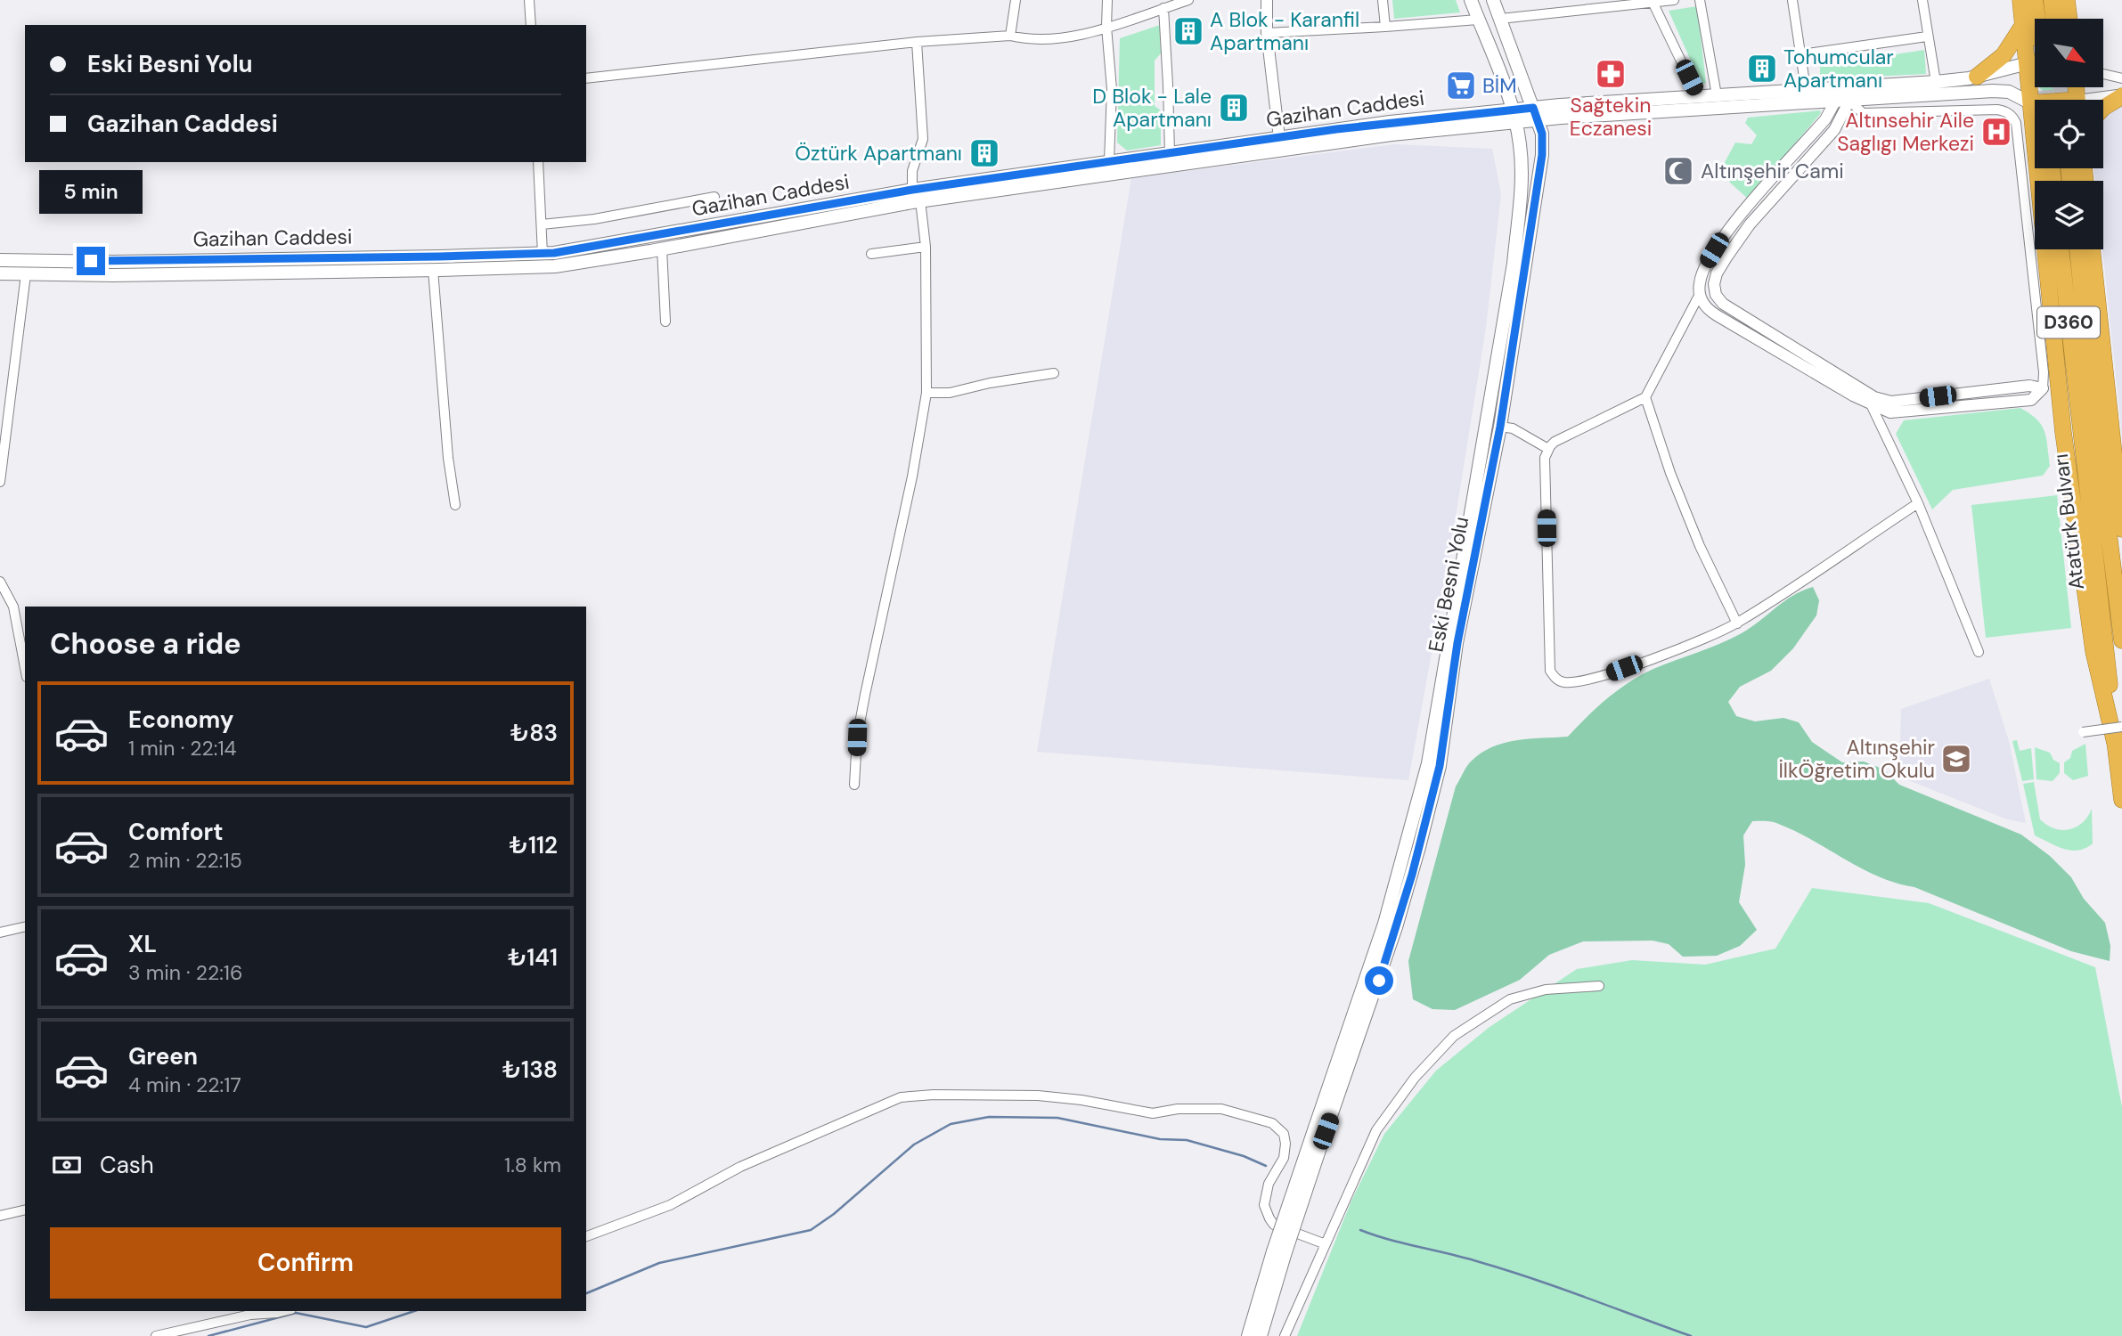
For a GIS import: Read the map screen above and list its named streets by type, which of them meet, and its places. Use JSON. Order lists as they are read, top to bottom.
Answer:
{
  "streets": {
    "highway": ["D360", "Atatürk Bulvarı"],
    "main road": ["Gazihan Caddesi", "Eski Besni Yolu"]
  },
  "crossings": [
    ["Gazihan Caddesi", "Eski Besni Yolu"]
  ],
  "places": {
    "building": [
      "A Blok - Karanfil Apartmanı",
      "Tohumcular Apartmanı",
      "D Blok - Lale Apartmanı",
      "Öztürk Apartmanı"
    ],
    "pharmacy": ["Sağtekin Eczanesi"],
    "supermarket": ["BİM"],
    "hospital": ["Altınsehir Aile Saglıgı Merkezi"],
    "mosque": ["Altınşehir Cami"],
    "school or university": ["Altınşehir İlkÖğretim Okulu"]
  },
  "north": "bottom right",
  "page": {
    "banner": ["Eski Besni Yolu", "Gazihan Caddesi"],
    "bubble": "5 min",
    "heading": "Choose a ride",
    "list": [
      {
        "name": "Economy",
        "note": "1 min · 22:14",
        "value": "₺83"
      },
      {
        "name": "Comfort",
        "note": "2 min · 22:15",
        "value": "₺112"
      },
      {
        "name": "XL",
        "note": "3 min · 22:16",
        "value": "₺141"
      },
      {
        "name": "Green",
        "note": "4 min · 22:17",
        "value": "₺138"
      }
    ],
    "pay": ["Cash", "1.8 km"],
    "buttons": "Confirm"
  }
}
